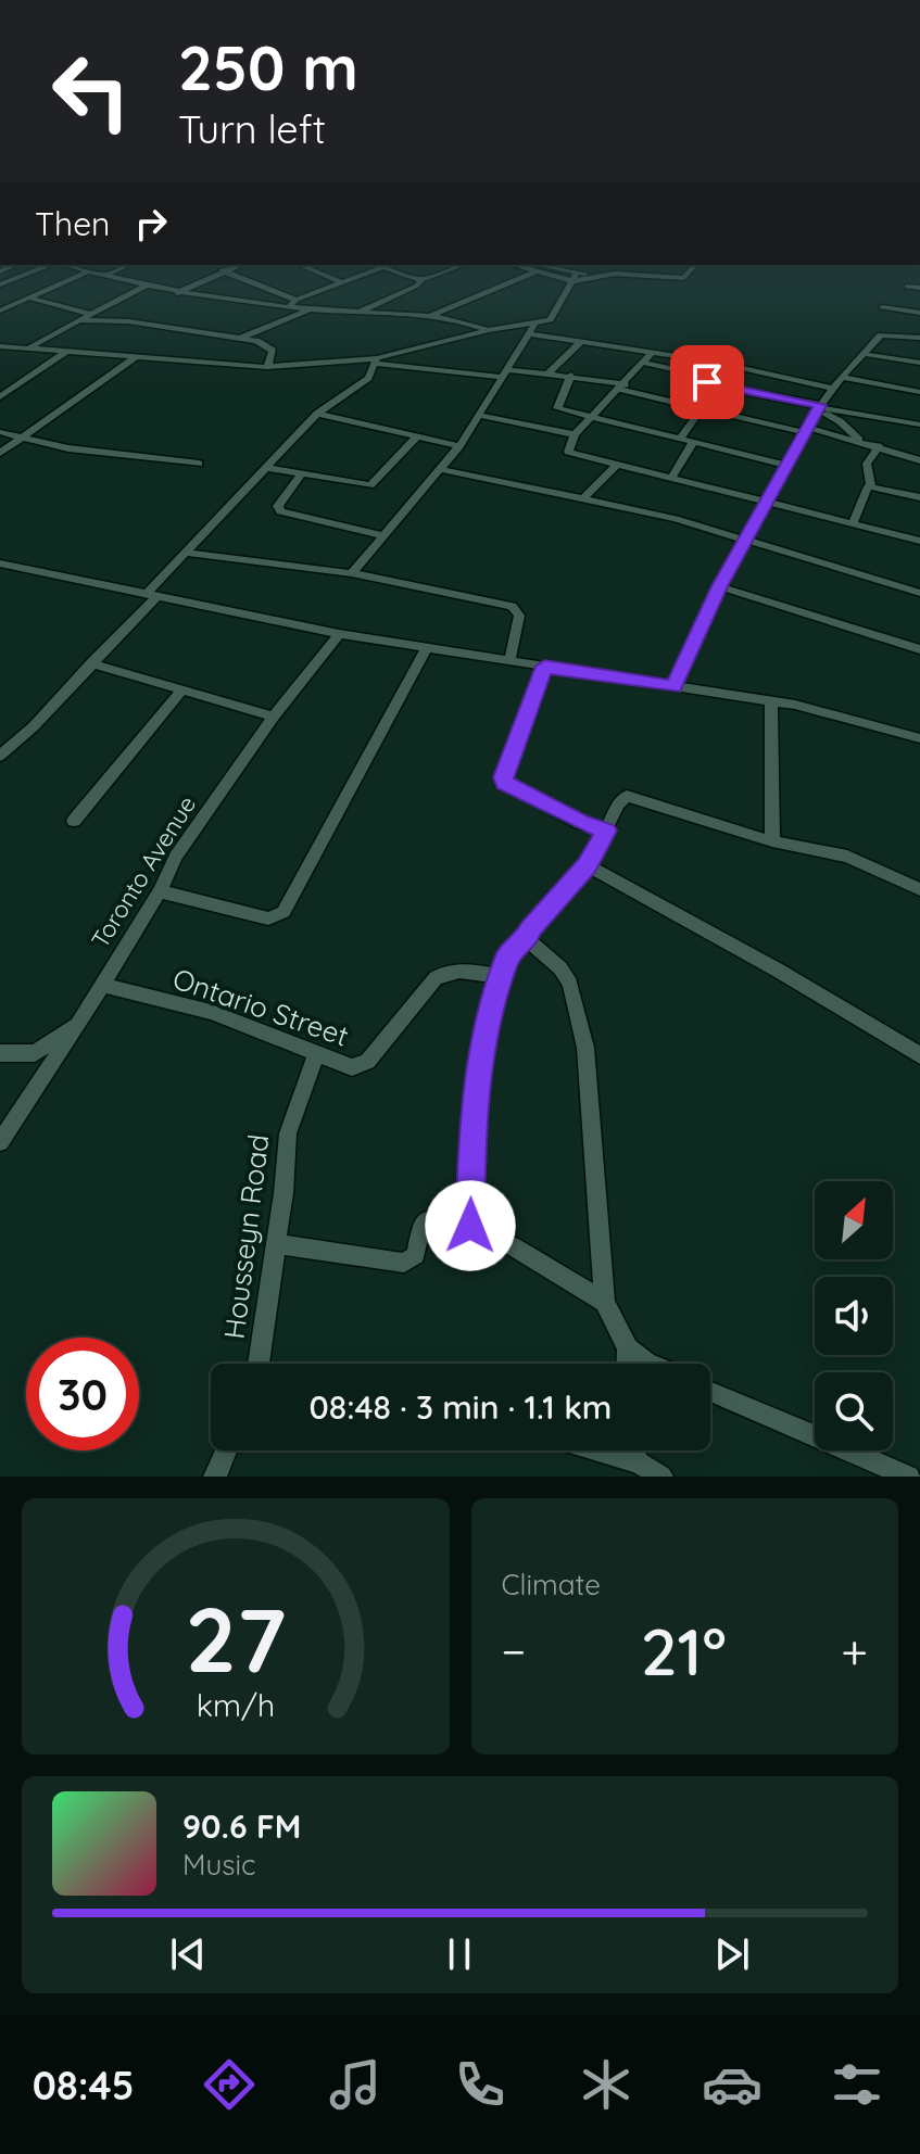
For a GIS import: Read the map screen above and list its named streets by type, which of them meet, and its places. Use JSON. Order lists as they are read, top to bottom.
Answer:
{
  "streets": {
    "street": ["Toronto Avenue", "Ontario Street", "Housseyn Road"]
  },
  "crossings": [
    ["Toronto Avenue", "Ontario Street"],
    ["Ontario Street", "Housseyn Road"]
  ],
  "north": "top right",
  "page": {
    "turn": ["250 m", "Turn left"],
    "then": "Then",
    "limit": "30",
    "trip": "08:48 · 3 min · 1.1 km",
    "tile": "Climate",
    "heat": ["−", "21°", "+"],
    "song": ["90.6 FM", "Music"],
    "tabs": "08:45",
    "gauge": ["27", "km/h"]
  }
}
